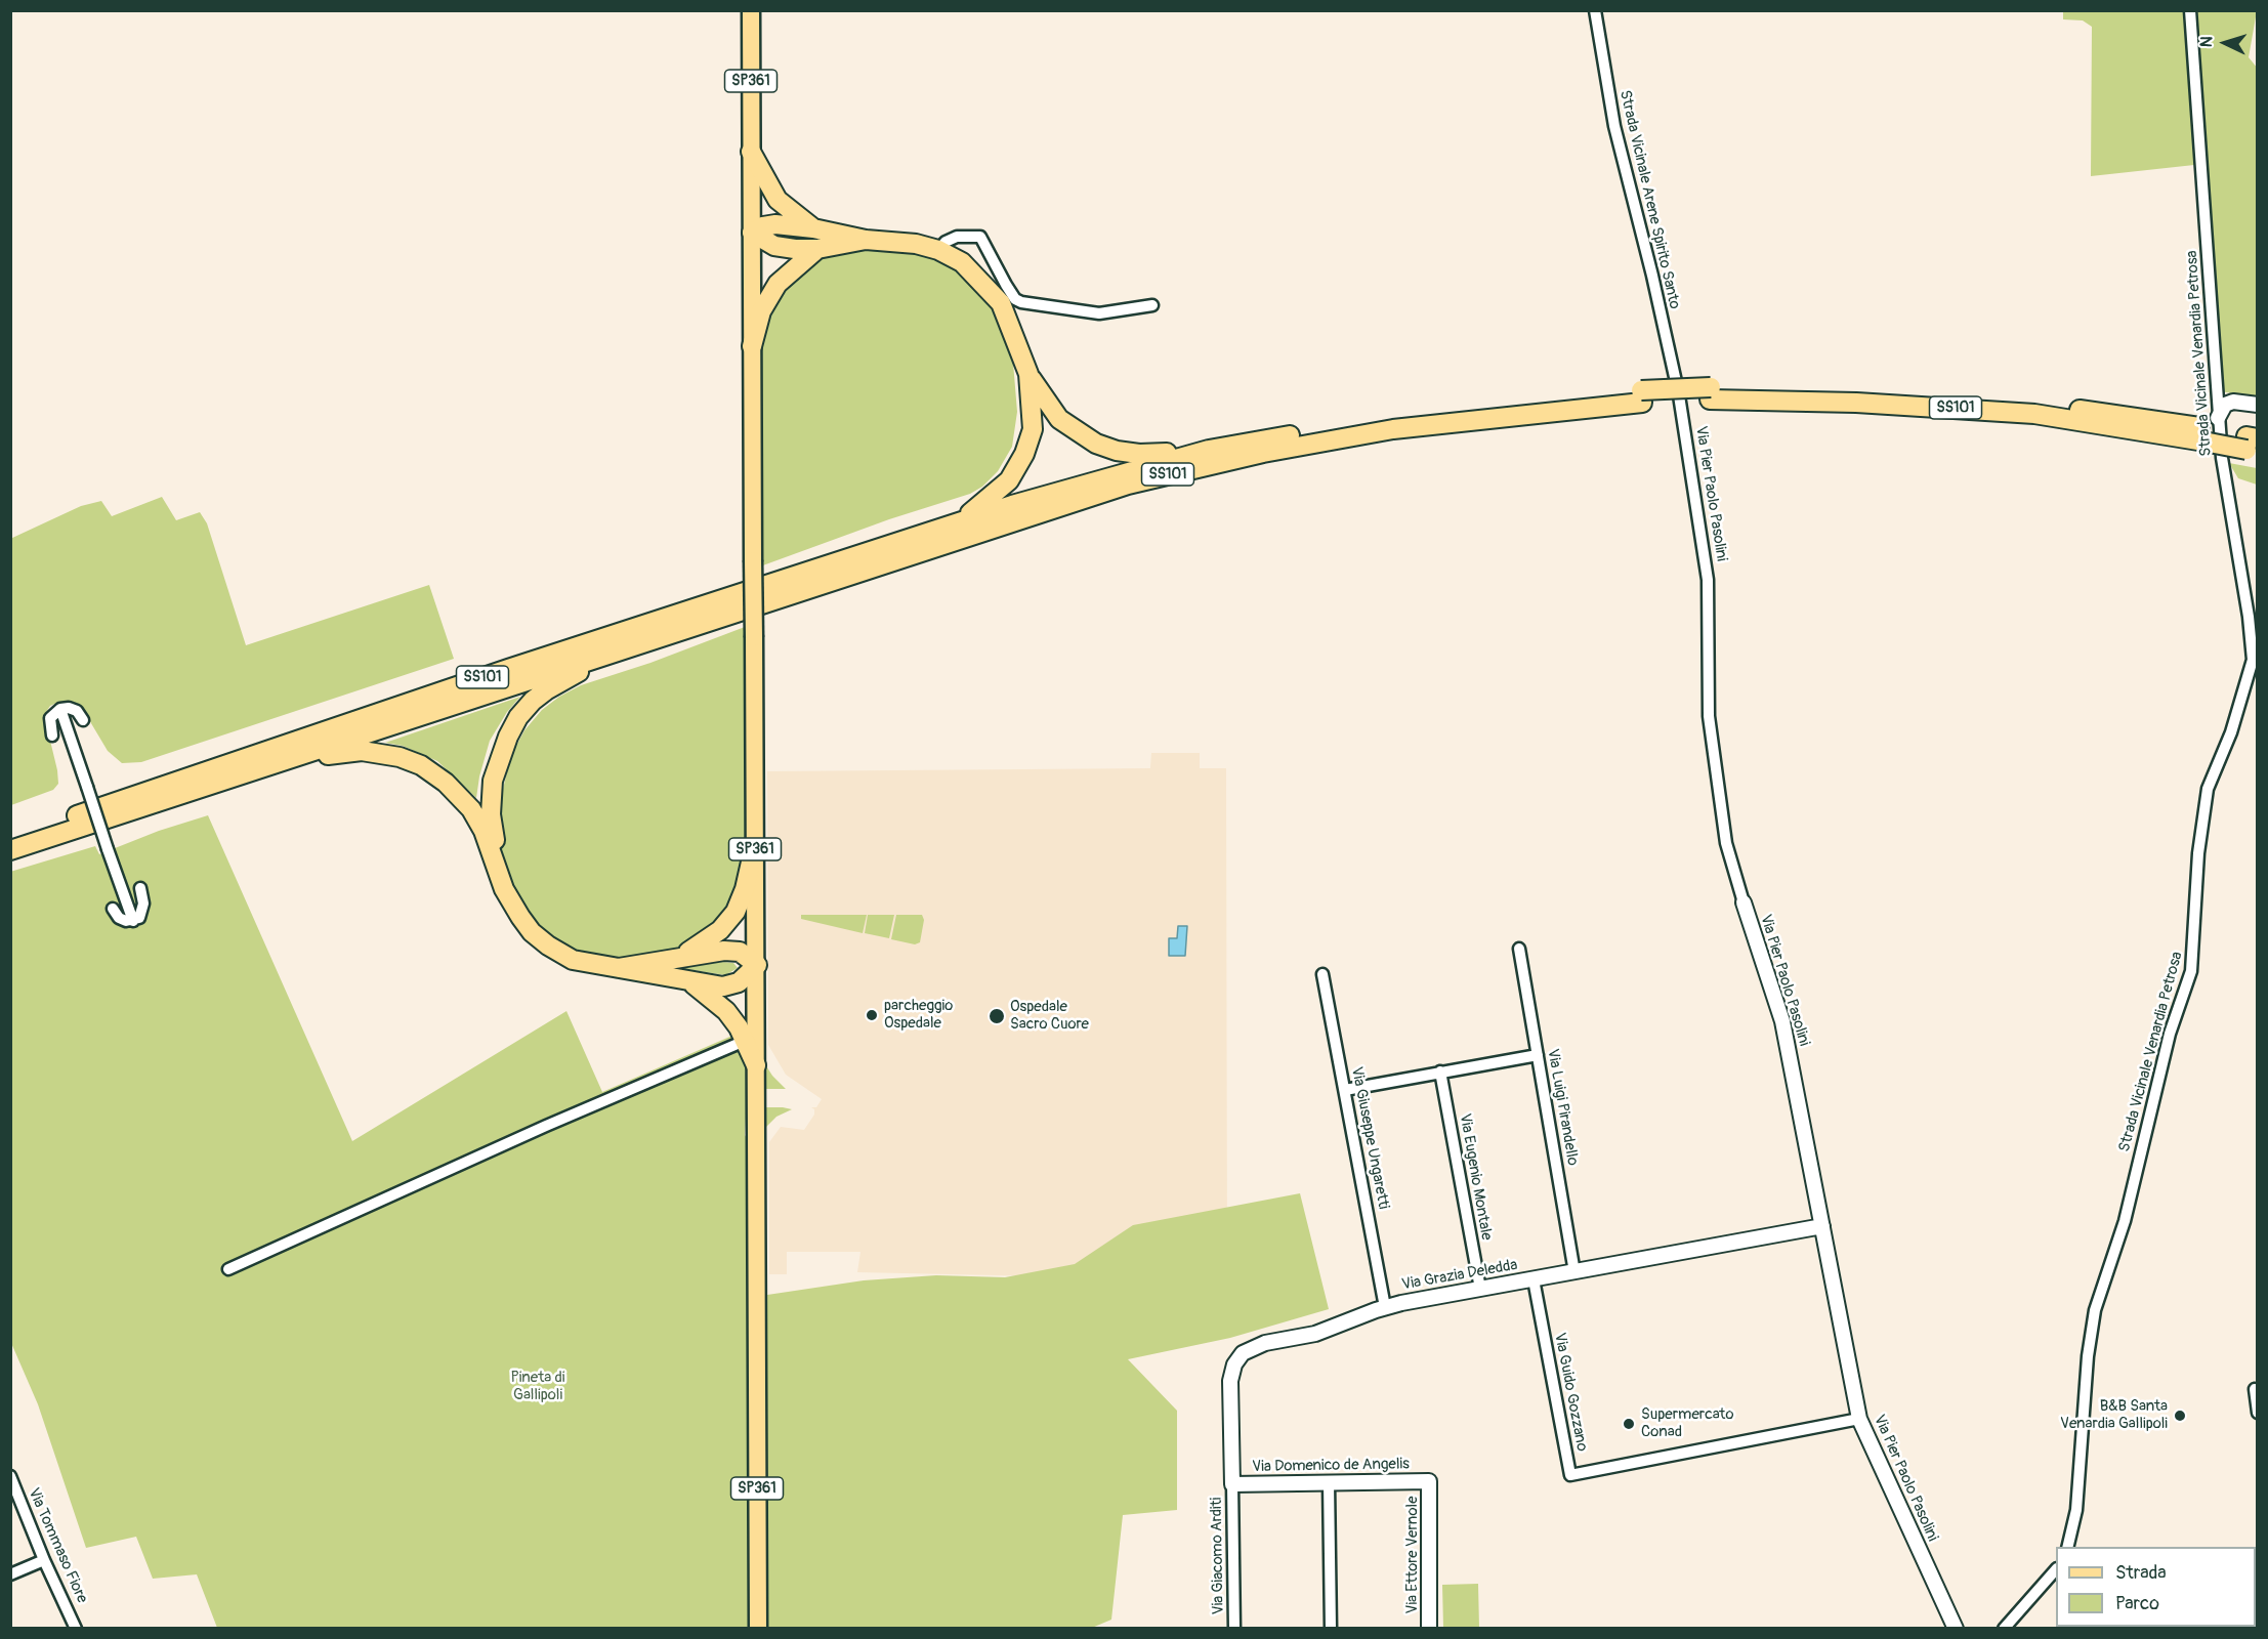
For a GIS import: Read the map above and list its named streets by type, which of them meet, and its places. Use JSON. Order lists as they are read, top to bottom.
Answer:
{
  "streets": {
    "highway": ["SS101"],
    "main road": ["SP361"],
    "street": [
      "Strada Vicinale Arene Spirito Santo",
      "Strada Vicinale Venardia Petrosa",
      "Via Pier Paolo Pasolini",
      "Via Luigi Pirandello",
      "Via Giuseppe Ungaretti",
      "Via Eugenio Montale",
      "Via Grazia Deledda",
      "Via Guido Gozzano",
      "Via Domenico de Angelis",
      "Via Tommaso Fiore",
      "Via Ettore Vernole",
      "Via Giacomo Arditi"
    ]
  },
  "crossings": [
    ["Strada Vicinale Arene Spirito Santo", "Via Pier Paolo Pasolini"],
    ["Via Pier Paolo Pasolini", "Via Grazia Deledda"],
    ["Via Pier Paolo Pasolini", "Via Guido Gozzano"],
    ["Via Luigi Pirandello", "Via Grazia Deledda"],
    ["Via Giuseppe Ungaretti", "Via Grazia Deledda"],
    ["Via Eugenio Montale", "Via Grazia Deledda"],
    ["Via Grazia Deledda", "Via Guido Gozzano"],
    ["Via Grazia Deledda", "Via Domenico de Angelis"],
    ["Via Grazia Deledda", "Via Giacomo Arditi"],
    ["Via Domenico de Angelis", "Via Ettore Vernole"],
    ["Via Domenico de Angelis", "Via Giacomo Arditi"]
  ],
  "parks": ["Pineta di Gallipoli"],
  "places": [
    "parcheggio Ospedale",
    "Ospedale Sacro Cuore",
    "B&B Santa Venardia Gallipoli",
    "Supermercato Conad"
  ],
  "legend": ["Strada", "Parco"],
  "north": "left"
}
